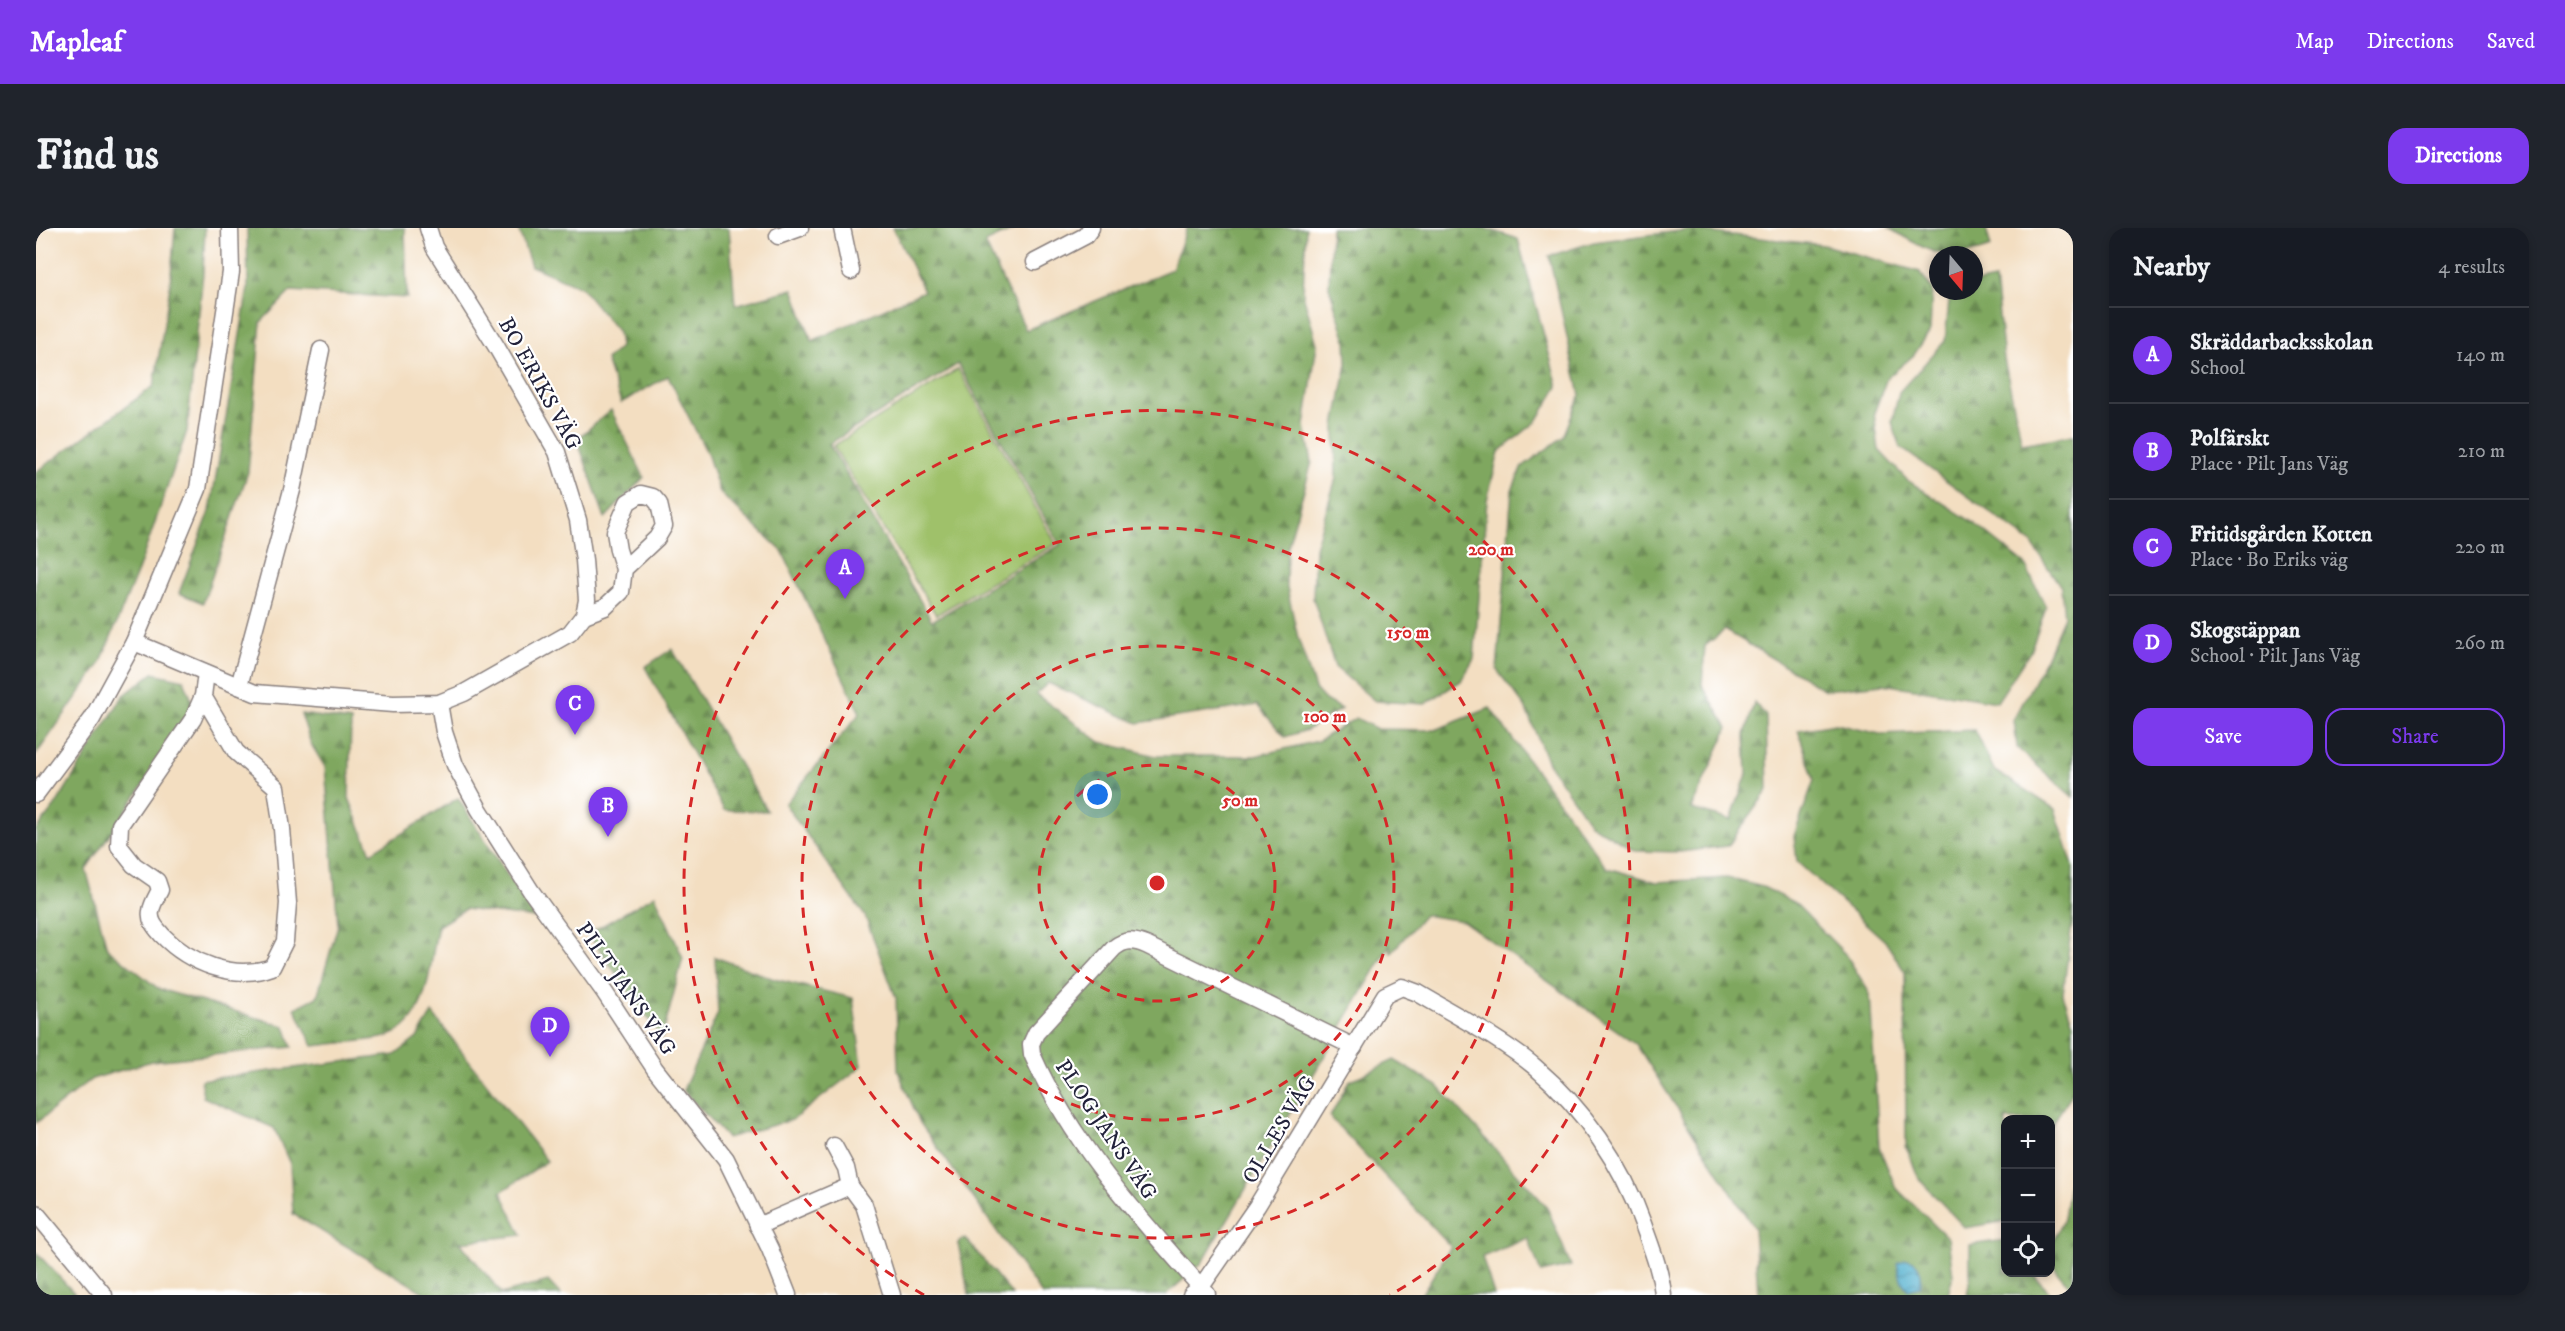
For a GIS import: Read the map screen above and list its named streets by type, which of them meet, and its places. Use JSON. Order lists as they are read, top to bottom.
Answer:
{
  "streets": {
    "street": [
      "BO ERIKS VÄG",
      "PILT JANS VÄG",
      "PLOG JANS VÄG",
      "OLLES VÄG"
    ]
  },
  "crossings": [
    ["PLOG JANS VÄG", "OLLES VÄG"]
  ],
  "north": "bottom",
  "page": {
    "header": "Mapleaf",
    "nav": ["Map", "Directions", "Saved"],
    "buttons": [
      "Directions",
      ["Save", "Share"]
    ],
    "title": "Find us",
    "heading": ["Nearby", "4 results"],
    "list": [
      {
        "mark": "A",
        "name": "Skräddarbacksskolan",
        "note": "School",
        "value": "140 m"
      },
      {
        "mark": "B",
        "name": "Polfärskt",
        "note": "Place · Pilt Jans Väg",
        "value": "210 m"
      },
      {
        "mark": "C",
        "name": "Fritidsgården Kotten",
        "note": "Place · Bo Eriks väg",
        "value": "220 m"
      },
      {
        "mark": "D",
        "name": "Skogstäppan",
        "note": "School · Pilt Jans Väg",
        "value": "260 m"
      }
    ],
    "pins": [
      "A",
      "C",
      "B",
      "D"
    ],
    "map_buttons": ["+", "−"]
  },
  "rings": [
    "200 m",
    "150 m",
    "100 m",
    "50 m"
  ]
}
